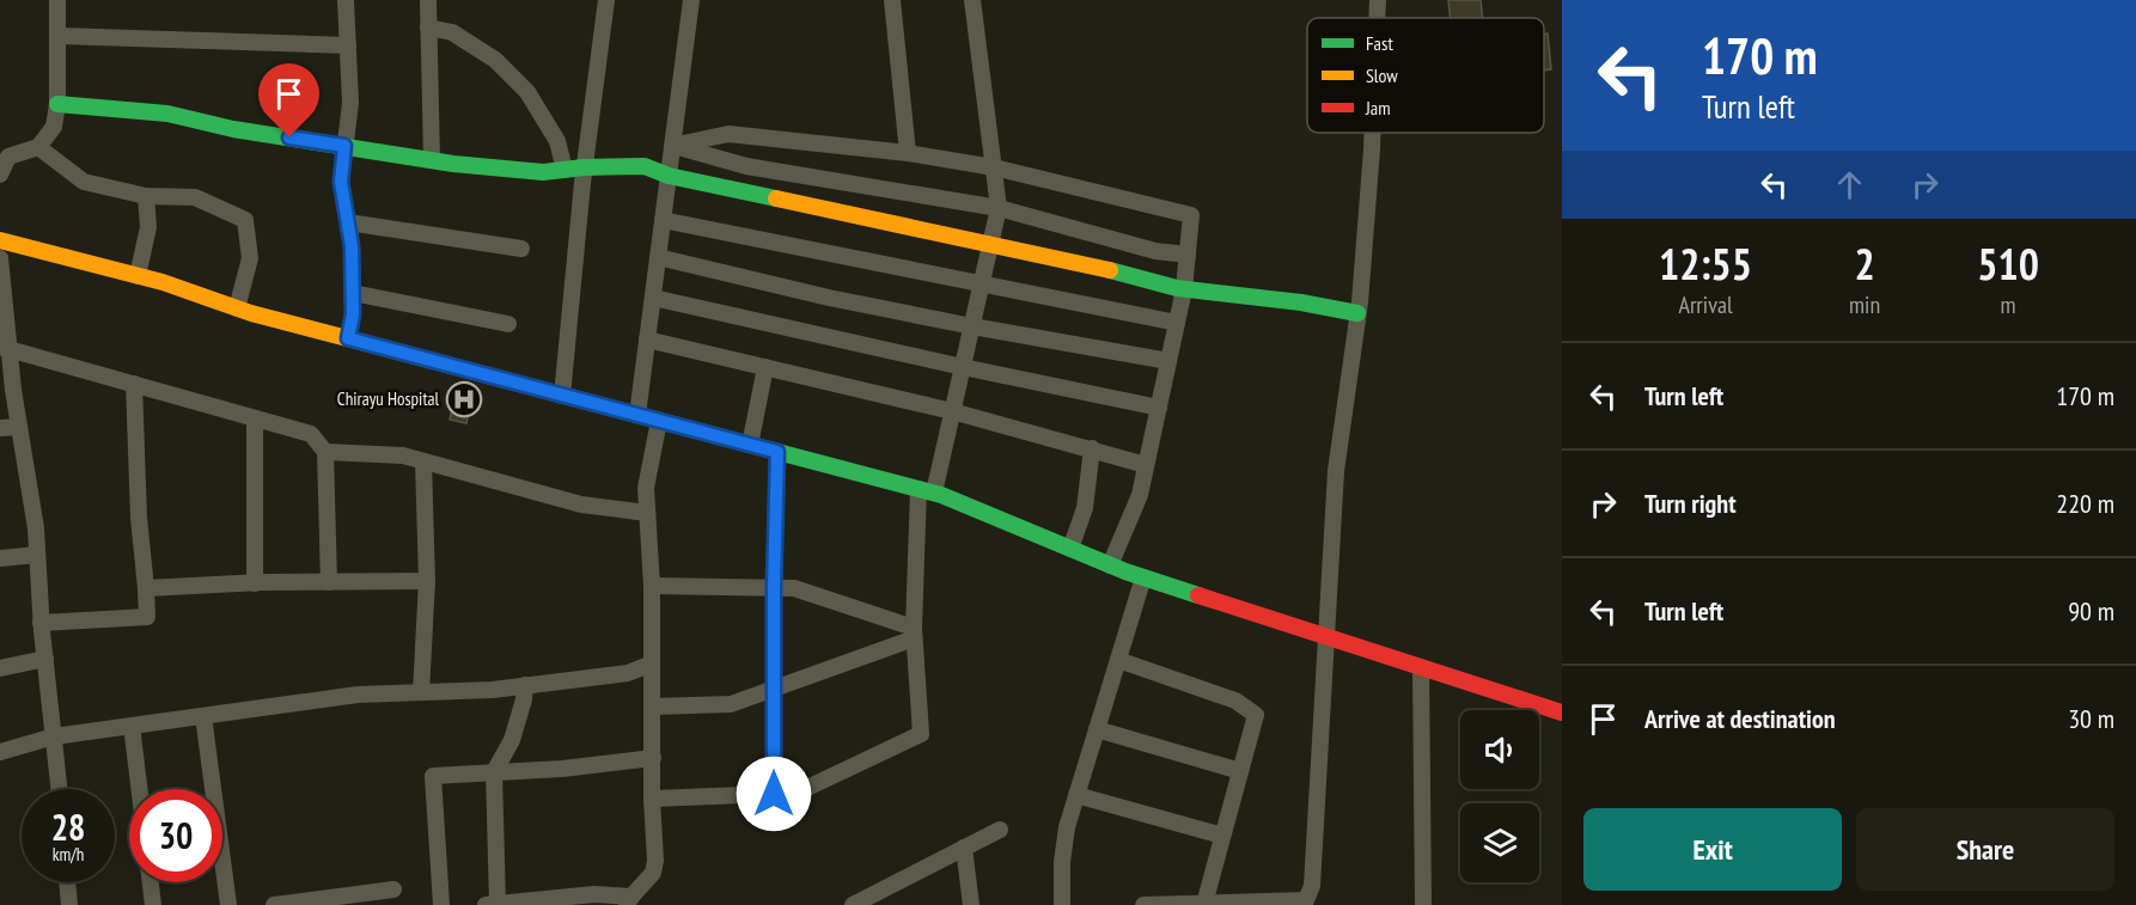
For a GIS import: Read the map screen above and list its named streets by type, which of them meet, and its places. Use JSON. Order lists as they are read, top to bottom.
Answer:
{
  "places": {
    "hospital": ["Chirayu Hospital"]
  },
  "legend": ["Fast", "Slow", "Jam"],
  "page": {
    "turn": ["170 m", "Turn left"],
    "eta": [
      "12:55",
      "Arrival",
      "2",
      "min",
      "510",
      "m"
    ],
    "list": [
      {
        "name": "Turn left",
        "value": "170 m"
      },
      {
        "name": "Turn right",
        "value": "220 m"
      },
      {
        "name": "Turn left",
        "value": "90 m"
      },
      {
        "name": "Arrive at destination",
        "value": "30 m"
      }
    ],
    "speed": "28 km/h",
    "limit": "30",
    "buttons": ["Exit", "Share"]
  }
}
